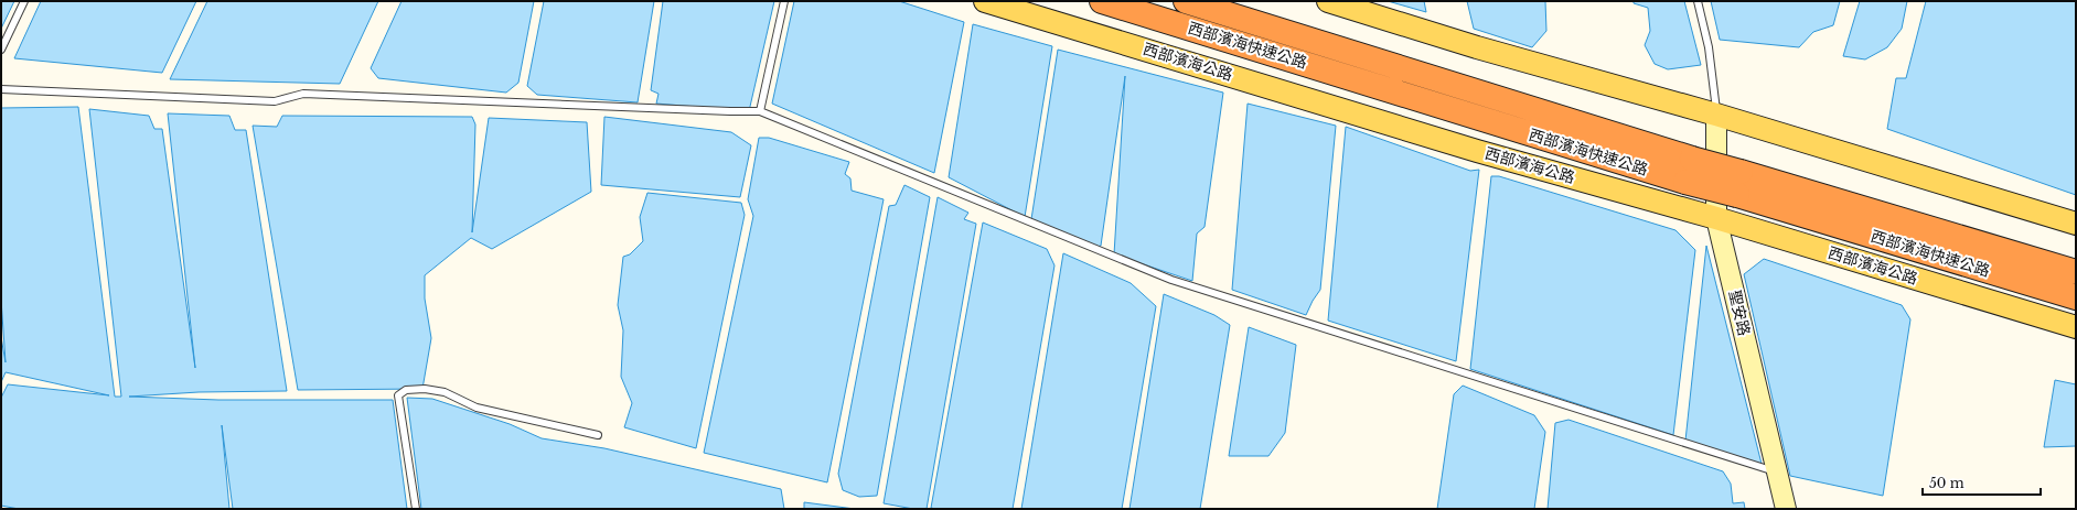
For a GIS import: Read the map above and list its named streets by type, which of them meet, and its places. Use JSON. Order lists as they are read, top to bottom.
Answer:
{
  "streets": {
    "highway": ["西部濱海快速公路"],
    "main road": ["西部濱海公路"],
    "street": ["聖安路"]
  },
  "crossings": [
    ["西部濱海公路", "聖安路"]
  ],
  "scale_bar": "50 m"
}
